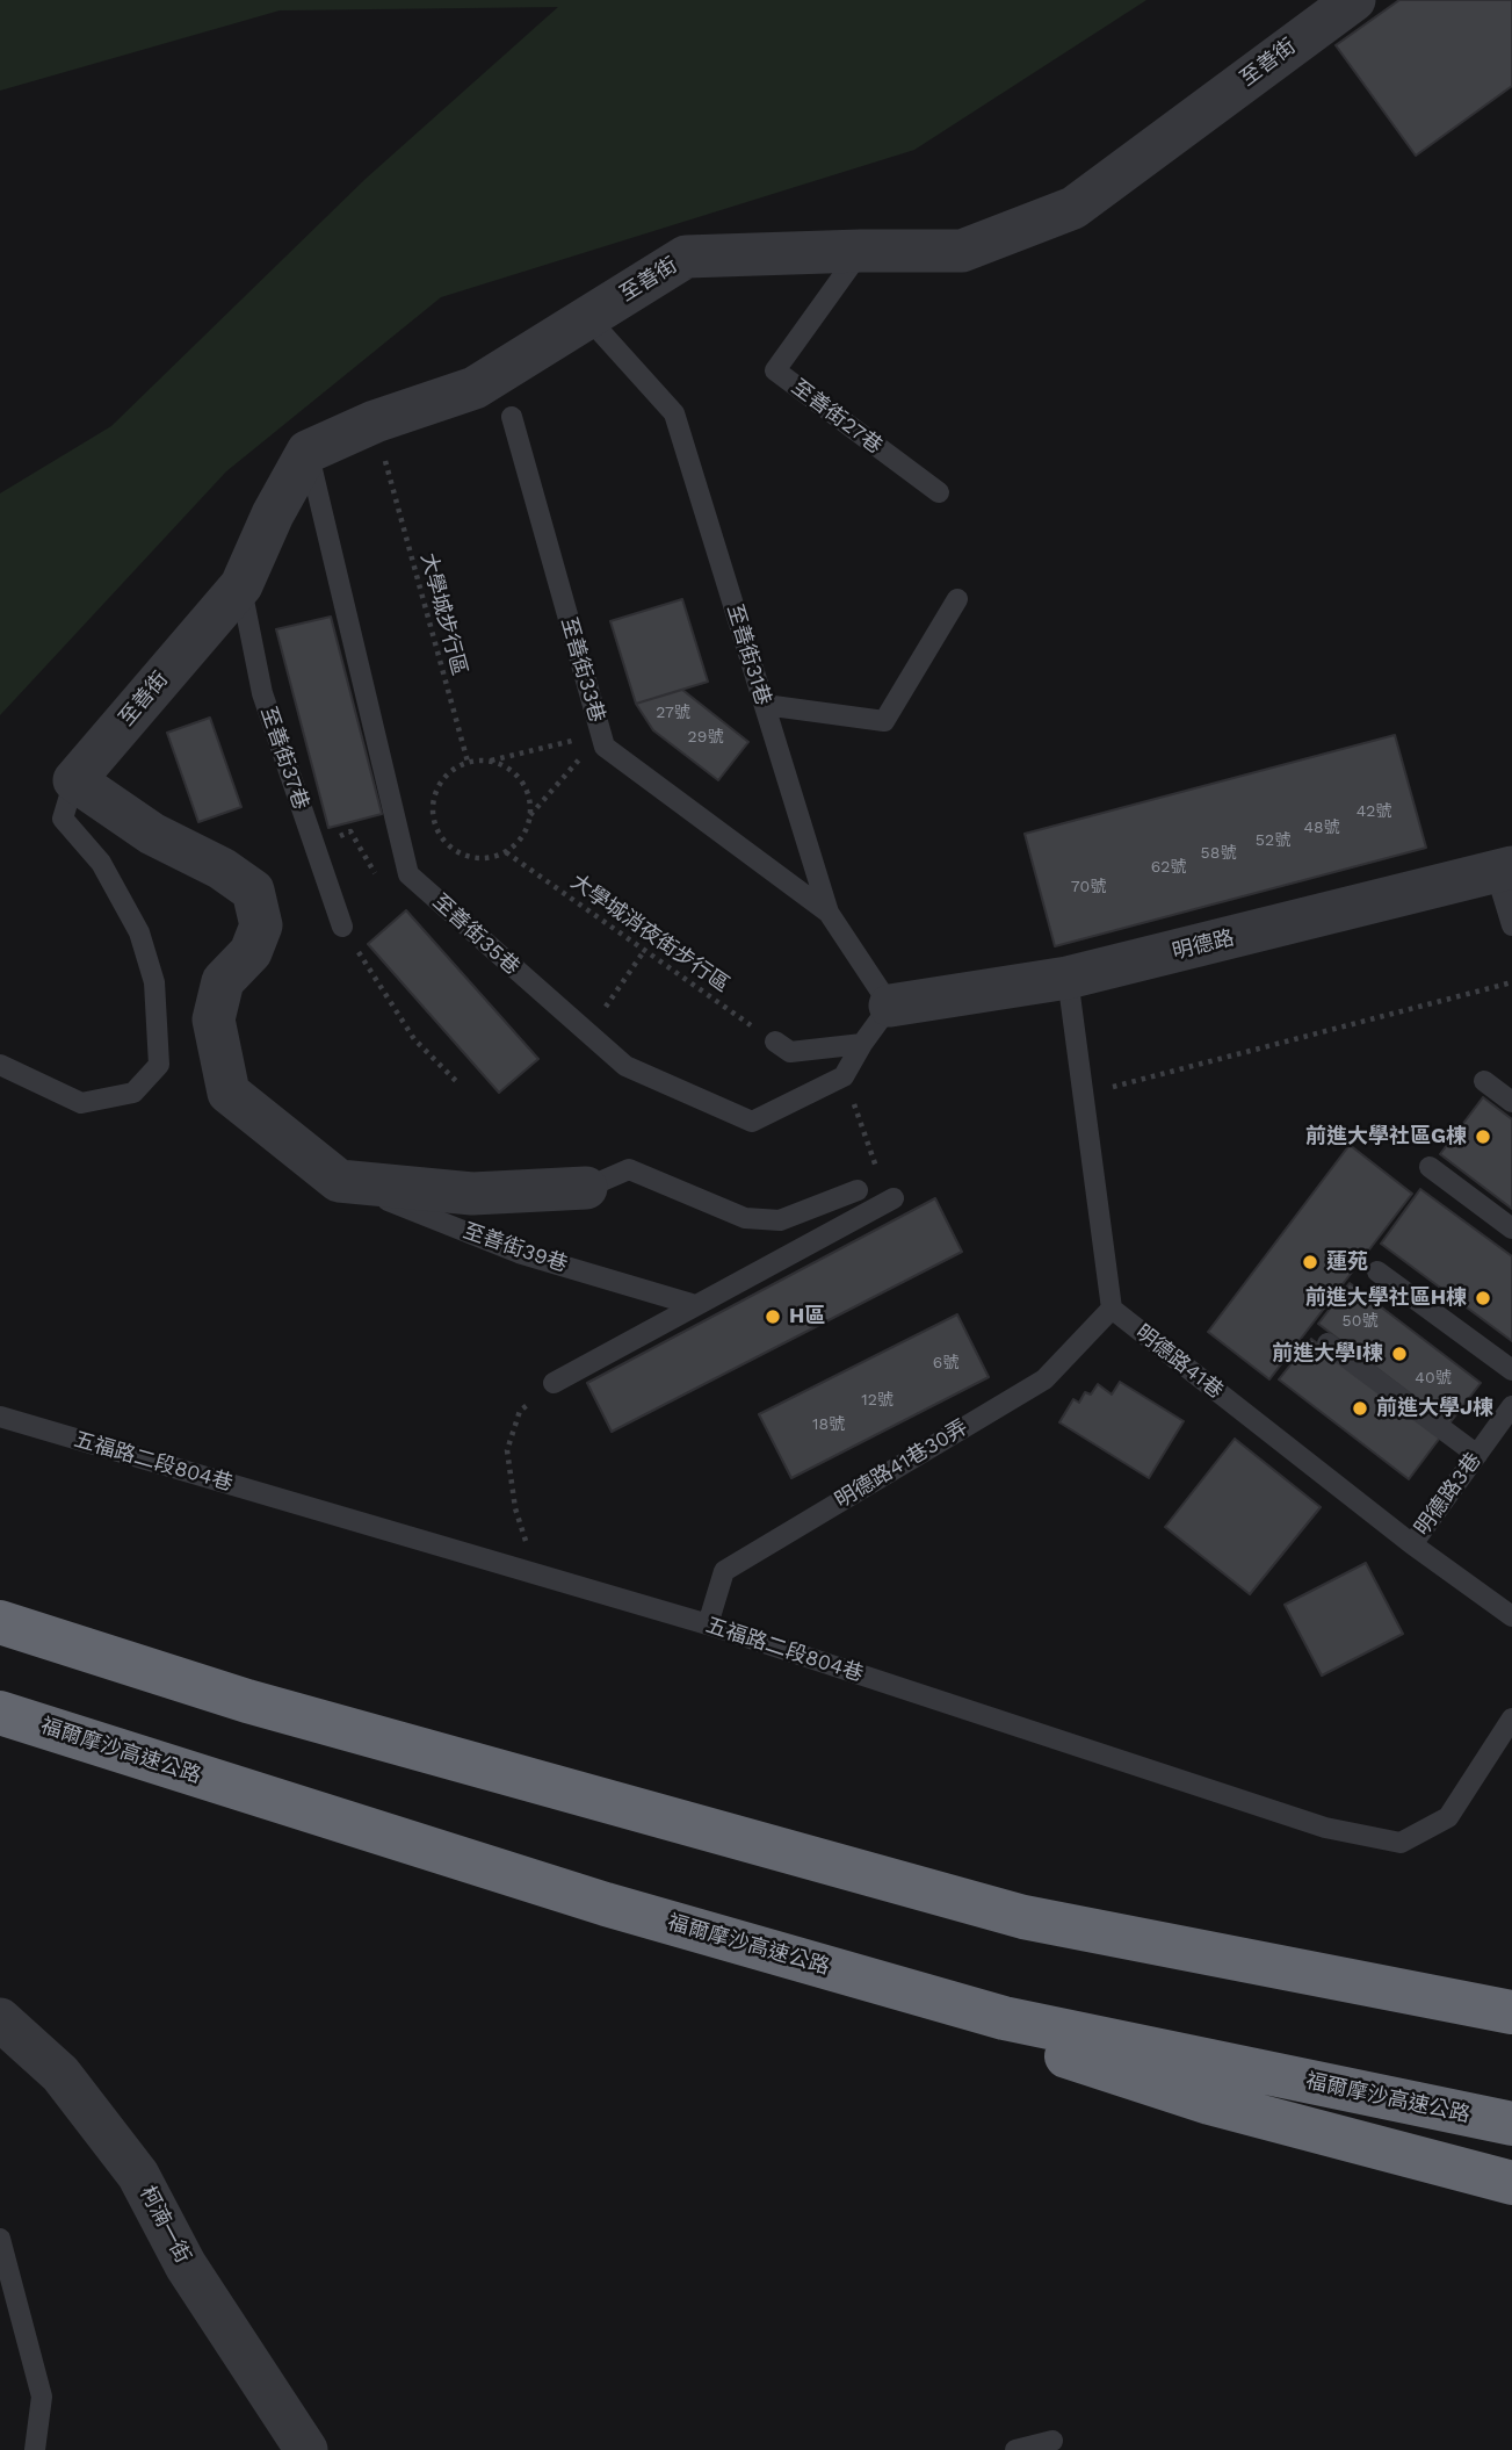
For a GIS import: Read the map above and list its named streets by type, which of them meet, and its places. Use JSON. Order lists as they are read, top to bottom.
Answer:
{
  "streets": {
    "highway": ["福爾摩沙高速公路"],
    "street": ["至善街", "明德路", "柯湳一街"],
    "lane": [
      "至善街27巷",
      "至善街31巷",
      "至善街33巷",
      "至善街37巷",
      "至善街35巷",
      "至善街39巷",
      "明德路41巷",
      "五福路二段804巷",
      "明德路41巷30弄",
      "明德路3巷"
    ],
    "path": ["大學城步行區", "大學城消夜街步行區"]
  },
  "crossings": [
    ["至善街", "至善街27巷"],
    ["至善街", "至善街31巷"],
    ["至善街", "至善街37巷"],
    ["大學城步行區", "大學城消夜街步行區"],
    ["至善街31巷", "至善街33巷"],
    ["至善街31巷", "明德路"],
    ["明德路41巷", "明德路41巷30弄"],
    ["明德路41巷", "明德路3巷"],
    ["五福路二段804巷", "明德路41巷30弄"]
  ],
  "places": [
    "前進大學社區G棟",
    "蓮苑",
    "前進大學社區H棟",
    "H區",
    "前進大學I棟",
    "前進大學J棟"
  ],
  "house_numbers": [
    "27號",
    "29號",
    "42號",
    "48號",
    "52號",
    "58號",
    "62號",
    "70號",
    "50號",
    "6號",
    "40號",
    "12號",
    "18號"
  ]
}
